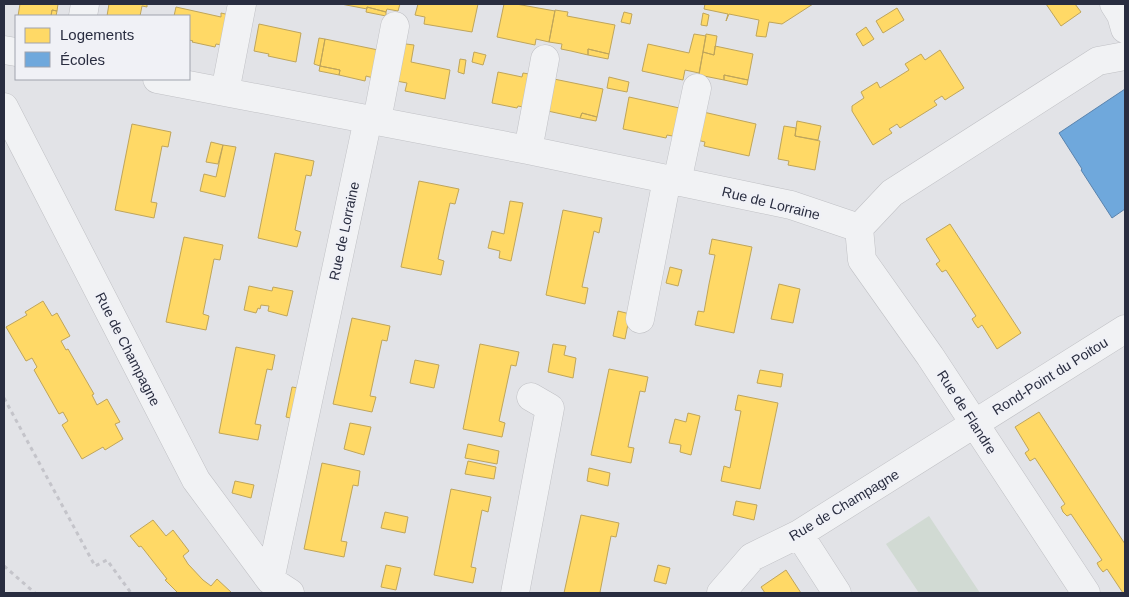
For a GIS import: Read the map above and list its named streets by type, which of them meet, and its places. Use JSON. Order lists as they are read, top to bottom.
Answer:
{
  "streets": {
    "street": [
      "Rue de Lorraine",
      "Rue de Champagne",
      "Rond-Point du Poitou",
      "Rue de Flandre"
    ]
  },
  "crossings": [
    ["Rue de Lorraine", "Rue de Champagne"],
    ["Rue de Lorraine", "Rue de Flandre"],
    ["Rue de Champagne", "Rond-Point du Poitou"],
    ["Rue de Champagne", "Rue de Flandre"],
    ["Rond-Point du Poitou", "Rue de Flandre"]
  ],
  "legend": ["Logements", "Écoles"]
}
